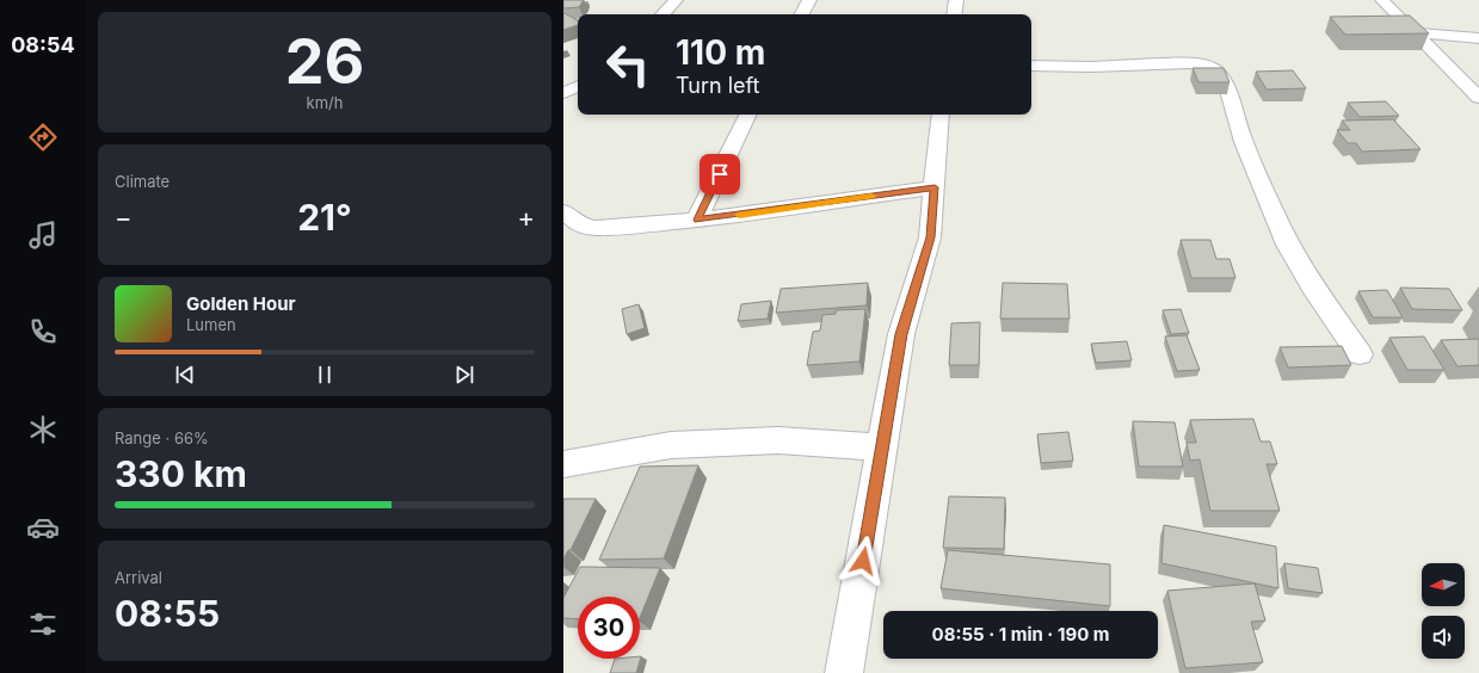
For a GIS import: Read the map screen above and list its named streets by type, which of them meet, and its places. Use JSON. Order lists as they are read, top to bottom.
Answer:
{
  "north": "left",
  "page": {
    "tabs": "08:54",
    "tile": [
      ["26", "km/h"],
      "Climate",
      ["Range · 66%", "330 km"],
      ["Arrival", "08:55"]
    ],
    "turn": ["110 m", "Turn left"],
    "heat": ["−", "21°", "+"],
    "song": ["Golden Hour", "Lumen"],
    "limit": "30",
    "trip": "08:55 · 1 min · 190 m"
  }
}
